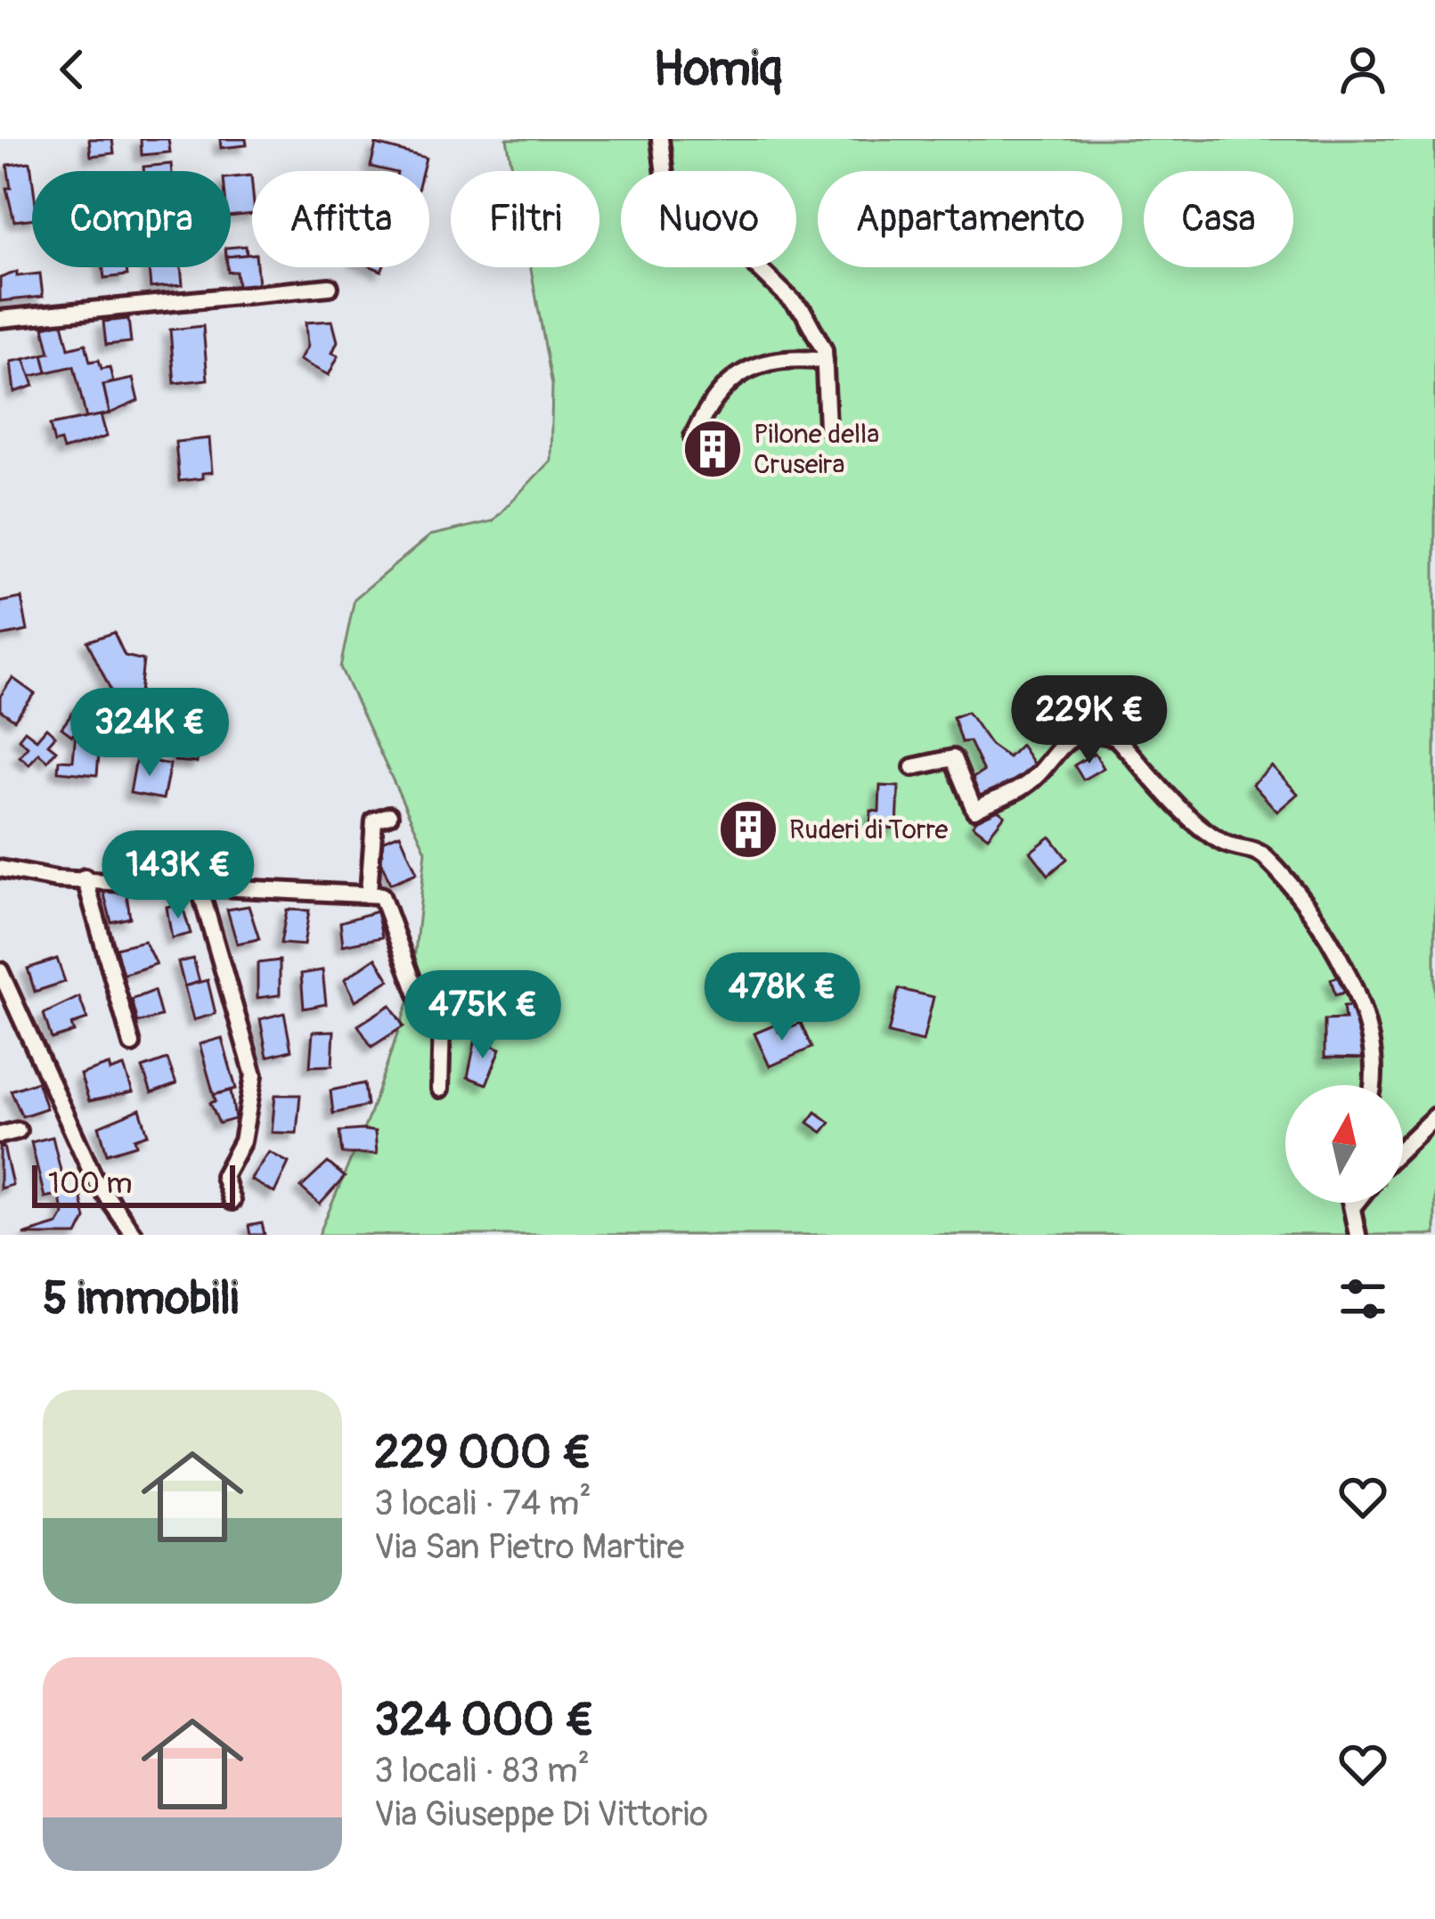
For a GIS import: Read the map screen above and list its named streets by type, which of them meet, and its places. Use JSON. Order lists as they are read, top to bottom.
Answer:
{
  "places": {
    "building": ["Pilone della Cruseira", "Ruderi di Torre"]
  },
  "scale_bar": "100 m",
  "north": "top",
  "page": {
    "header": "Homiq",
    "chip": [
      "Compra",
      "Affitta",
      "Filtri",
      "Nuovo",
      "Appartamento",
      "Casa"
    ],
    "price": [
      "229K €",
      "324K €",
      "143K €",
      "478K €",
      "475K €"
    ],
    "scale": "100 m",
    "heading": "5 immobili",
    "list": [
      {
        "name": "229 000 €",
        "note": "3 locali · 74 m² · Via San Pietro Martire"
      },
      {
        "name": "324 000 €",
        "note": "3 locali · 83 m² · Via Giuseppe Di Vittorio"
      }
    ]
  }
}
